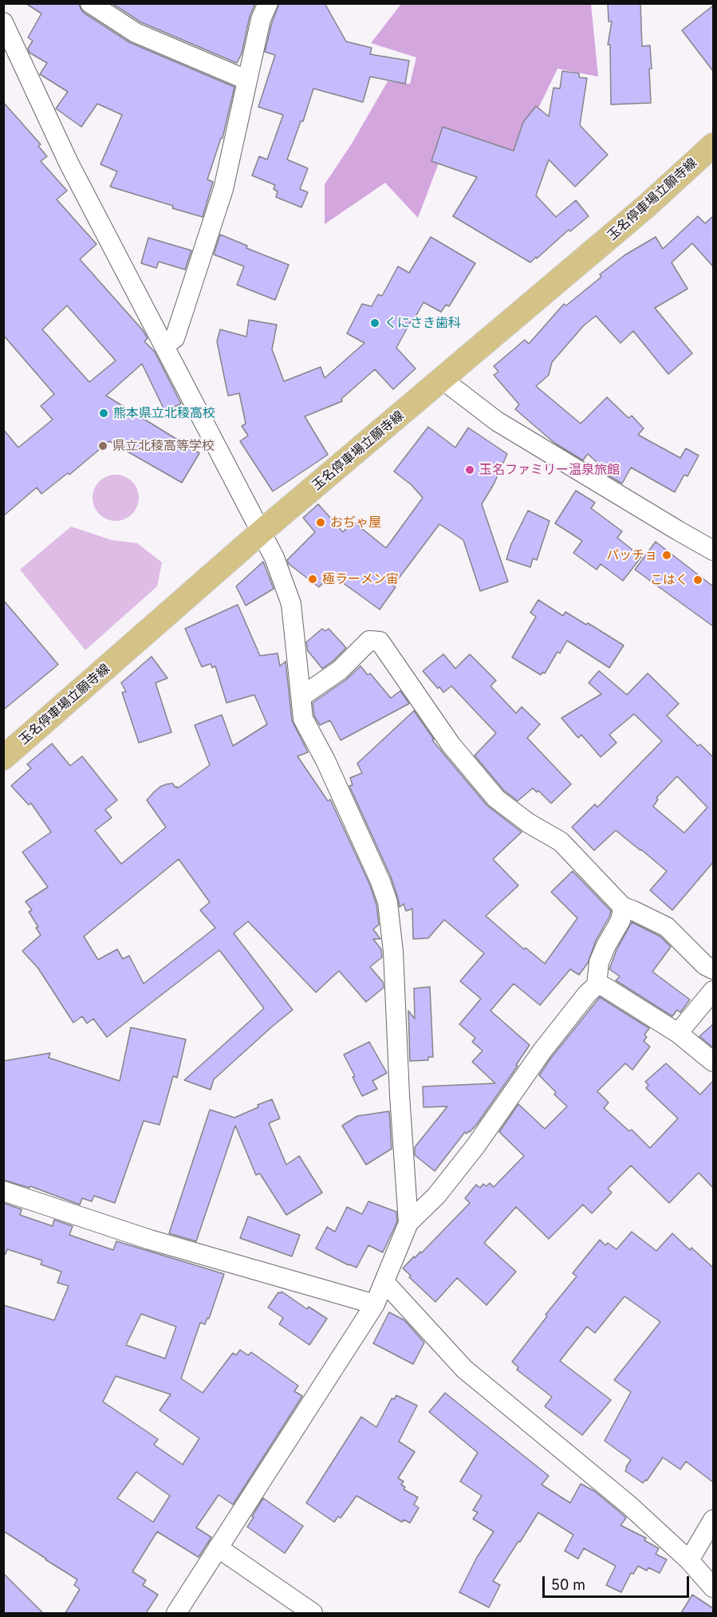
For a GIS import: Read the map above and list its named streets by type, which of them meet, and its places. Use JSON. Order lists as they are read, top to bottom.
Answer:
{
  "streets": {
    "main road": ["玉名停車場立願寺線"]
  },
  "places": [
    "くにさき歯科",
    "熊本県立北稜高校",
    "県立北稜高等学校",
    "玉名ファミリー温泉旅館",
    "おぢゃ屋",
    "パッチョ",
    "極ラーメン宙",
    "こはく"
  ],
  "scale_bar": "50 m"
}
